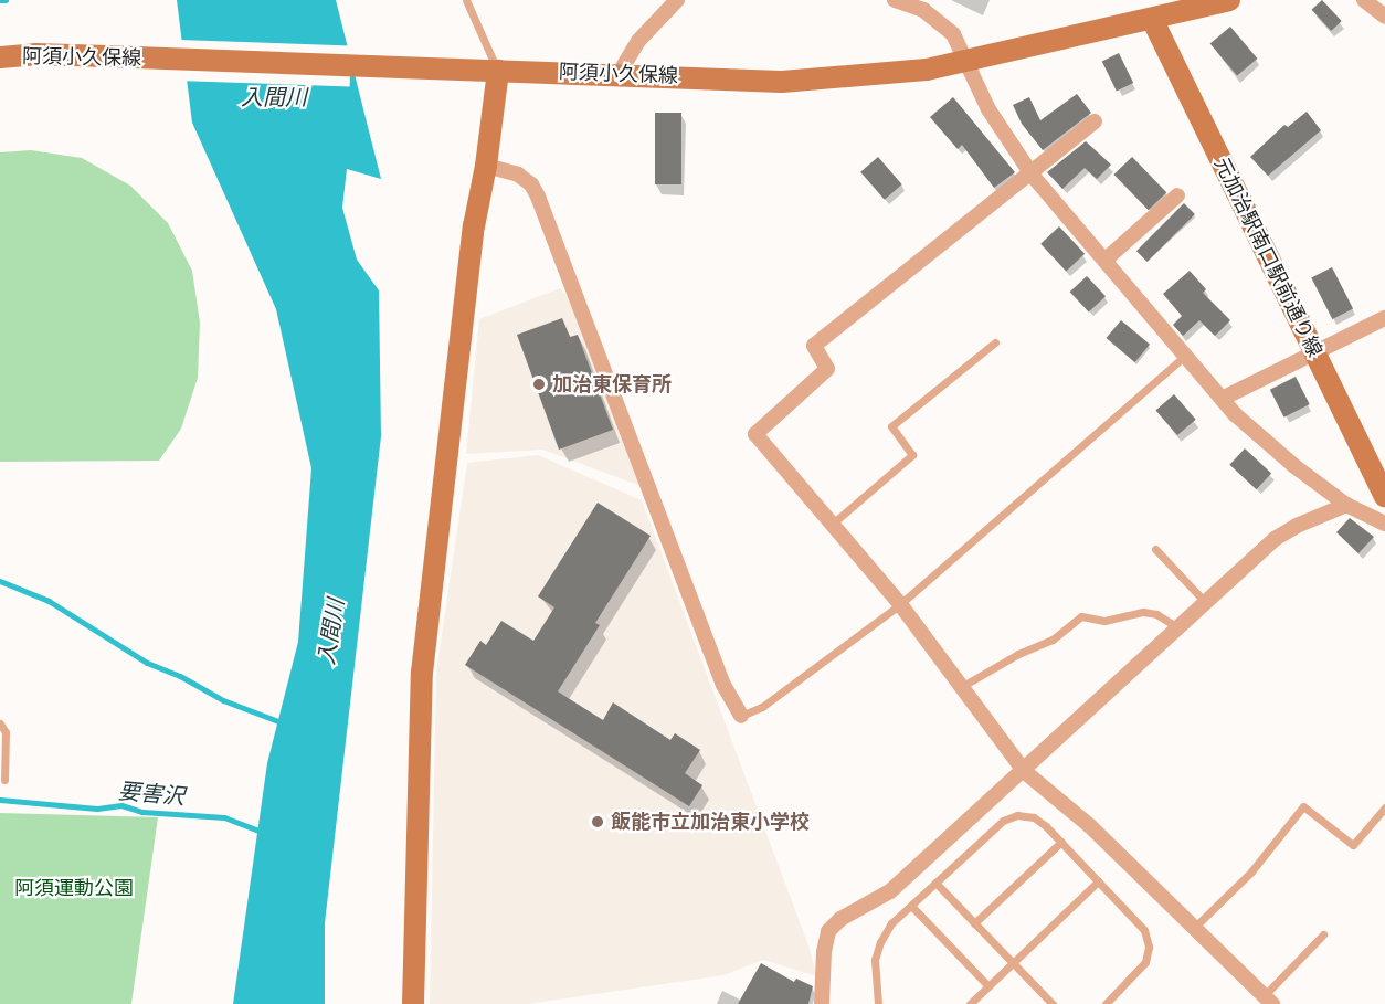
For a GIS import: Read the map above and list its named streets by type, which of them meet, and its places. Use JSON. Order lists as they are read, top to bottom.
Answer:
{
  "streets": {
    "street": ["阿須小久保線", "元加治駅南口駅前通り線"]
  },
  "crossings": [
    ["阿須小久保線", "元加治駅南口駅前通り線"]
  ],
  "water": ["入間川", "要害沢"],
  "parks": ["阿須運動公園"],
  "places": ["加治東保育所", "飯能市立加治東小学校"]
}
